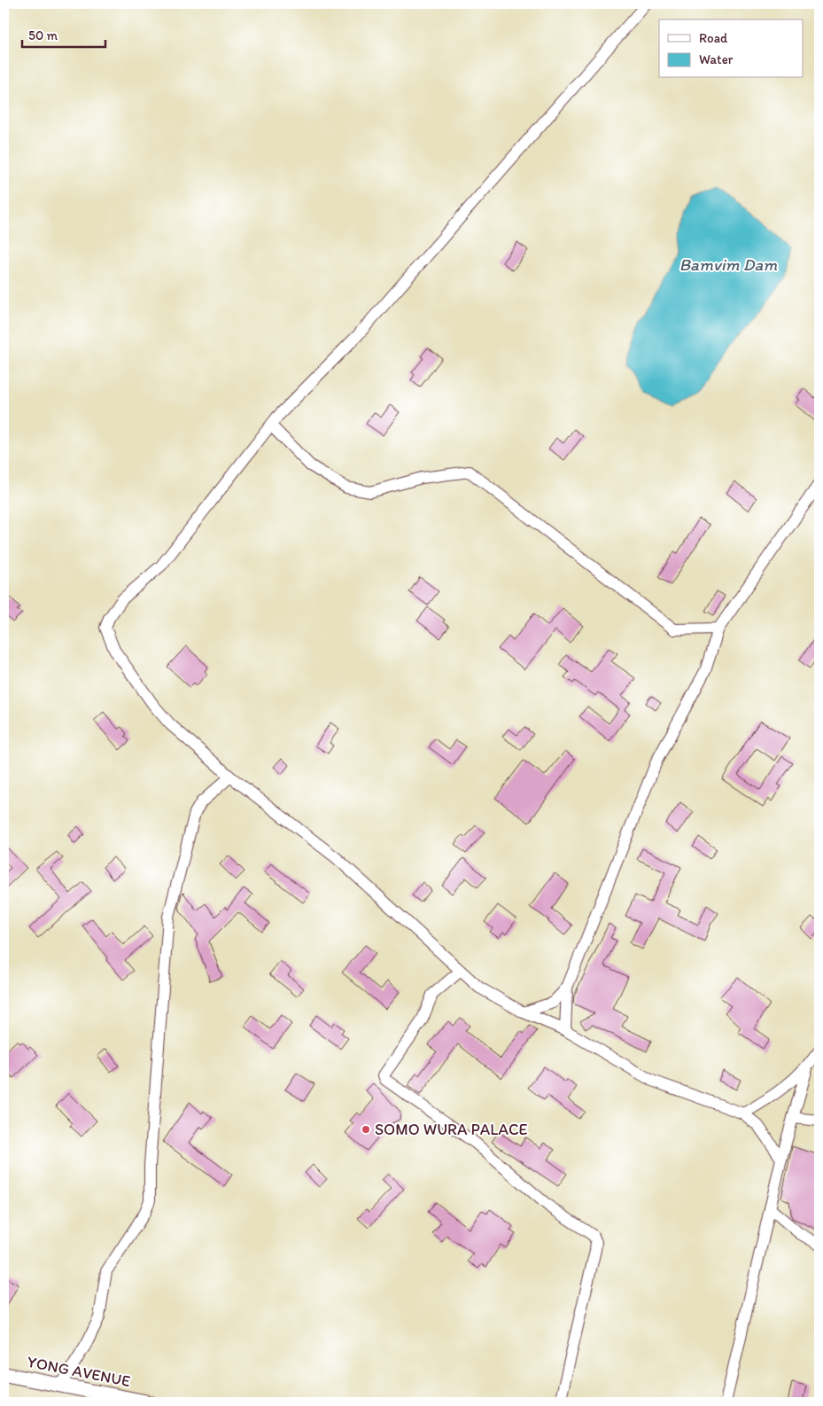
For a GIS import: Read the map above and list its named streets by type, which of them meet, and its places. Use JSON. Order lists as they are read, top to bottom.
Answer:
{
  "streets": {
    "street": ["YONG AVENUE"]
  },
  "water": ["Bamvim Dam"],
  "places": ["SOMO WURA PALACE"],
  "legend": ["Road", "Water"],
  "scale_bar": "50 m"
}
